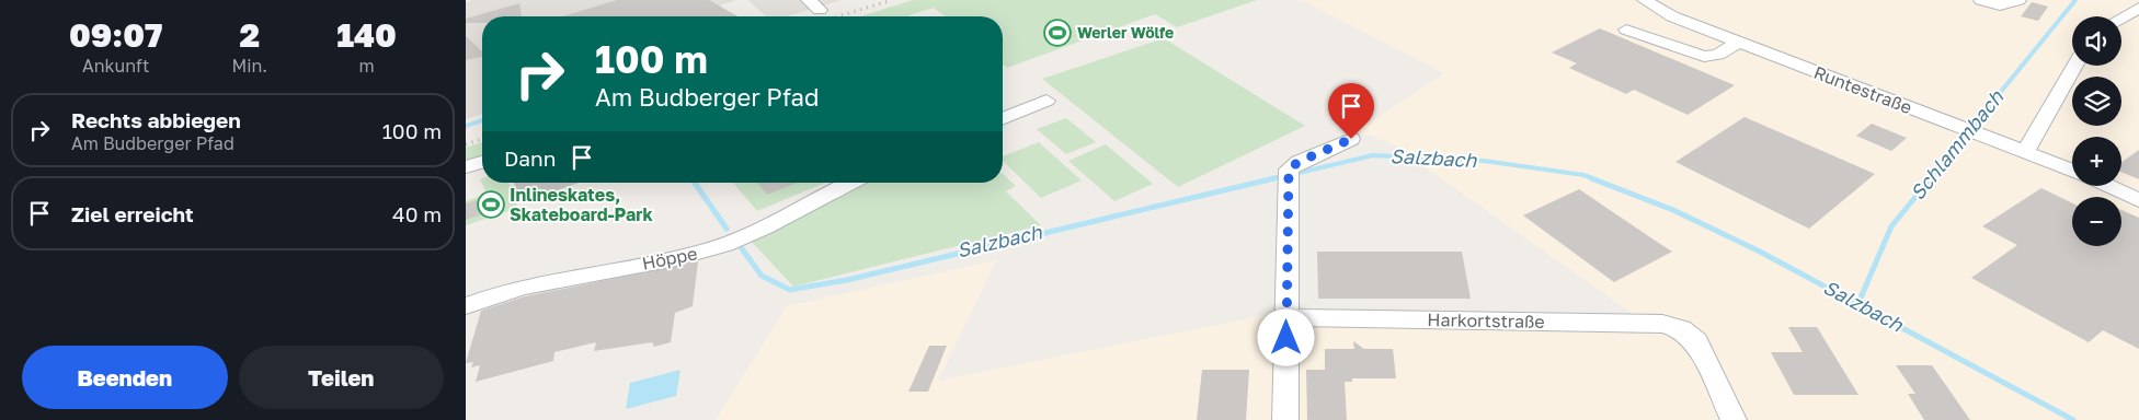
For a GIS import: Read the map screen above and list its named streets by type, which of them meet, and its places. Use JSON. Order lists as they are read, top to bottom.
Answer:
{
  "streets": {
    "street": ["Runtestraße", "Höppe", "Harkortstraße"]
  },
  "water": ["Schlammbach", "Salzbach"],
  "places": {
    "sports": ["Werler Wölfe", "Inlineskates, Skateboard-Park"]
  },
  "page": {
    "eta": [
      "09:07",
      "Ankunft",
      "2",
      "Min.",
      "140",
      "m"
    ],
    "map_buttons": ["+", "−"],
    "turn": ["100 m", "Am Budberger Pfad"],
    "list": [
      {
        "name": "Rechts abbiegen",
        "note": "Am Budberger Pfad",
        "value": "100 m"
      },
      {
        "name": "Ziel erreicht",
        "value": "40 m"
      }
    ],
    "then": "Dann",
    "buttons": ["Beenden", "Teilen"]
  }
}
